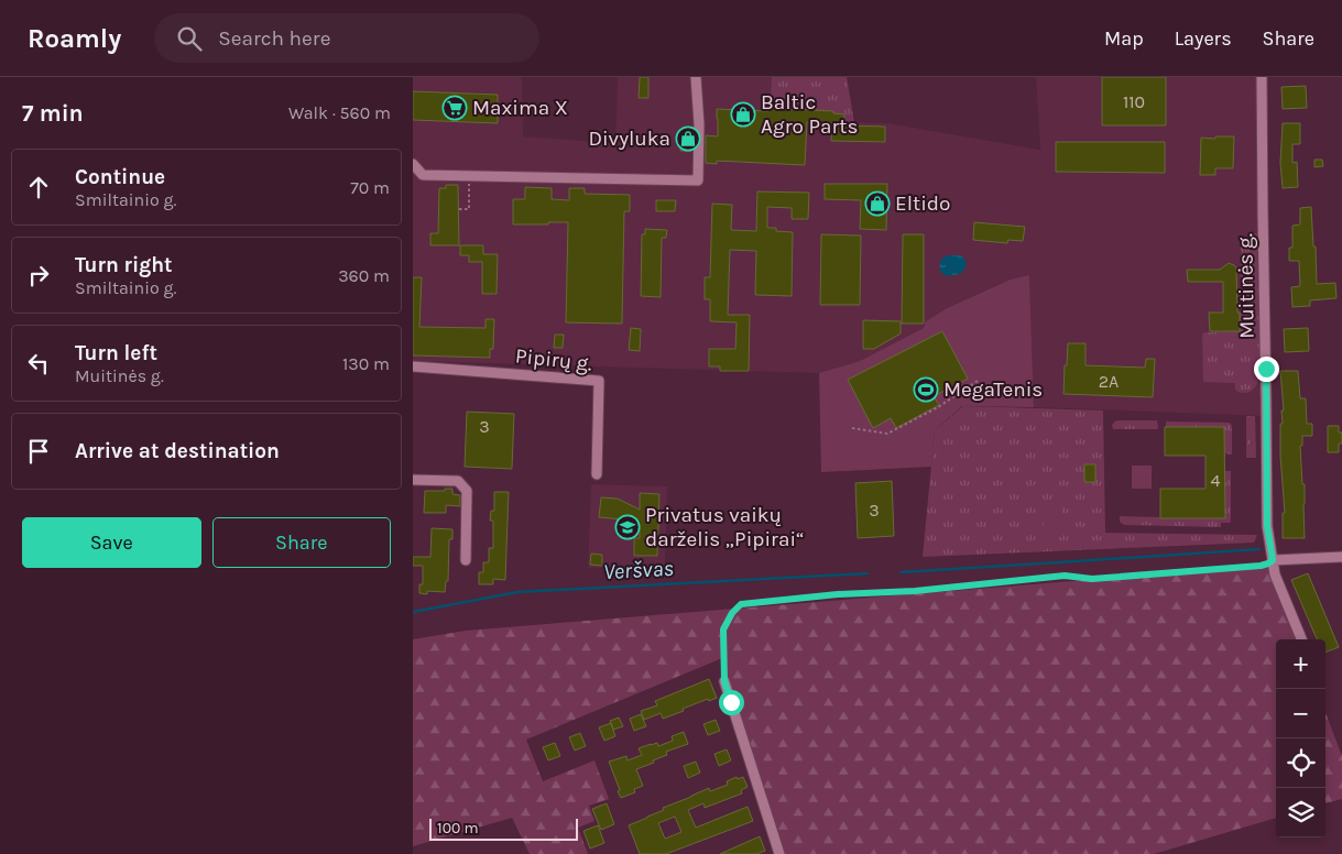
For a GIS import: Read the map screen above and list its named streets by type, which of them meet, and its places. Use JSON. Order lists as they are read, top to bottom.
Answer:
{
  "streets": {
    "street": ["Muitinės g.", "Pipirų g."]
  },
  "water": ["Veršvas"],
  "places": {
    "supermarket": ["Maxima X"],
    "shop": ["Baltic Agro Parts", "Divyluka", "Eltido"],
    "sports": ["MegaTenis"],
    "school or university": ["Privatus vaikų darželis „Pipirai“"]
  },
  "house_numbers": [
    "110",
    "2A",
    "3",
    "4",
    "3"
  ],
  "scale_bar": "100 m",
  "page": {
    "header": "Roamly",
    "search": "Search here",
    "nav": ["Map", "Layers", "Share"],
    "heading": ["7 min", "Walk · 560 m"],
    "list": [
      ["Continue", "Smiltainio g.", "70 m"],
      ["Turn right", "Smiltainio g.", "360 m"],
      ["Turn left", "Muitinės g.", "130 m"],
      "Arrive at destination"
    ],
    "buttons": ["Save", "Share"],
    "map_buttons": ["+", "−"],
    "scale": "100 m"
  }
}
